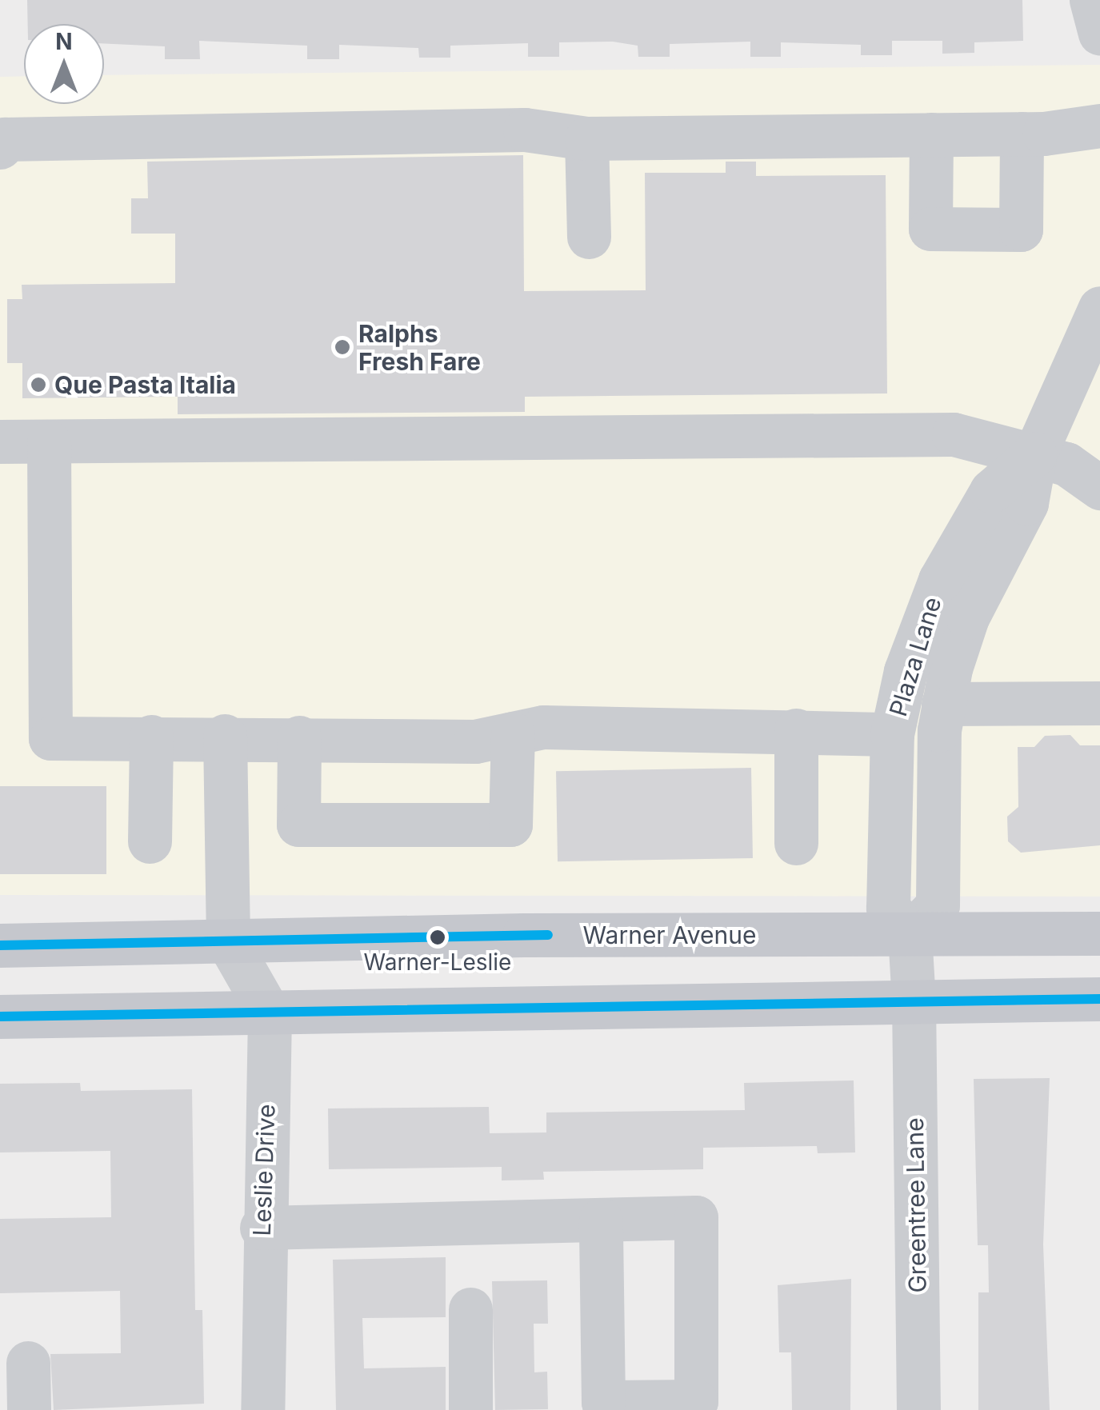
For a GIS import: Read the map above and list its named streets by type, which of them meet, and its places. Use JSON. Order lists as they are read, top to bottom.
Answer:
{
  "streets": {
    "main road": ["Warner Avenue"],
    "street": ["Plaza Lane", "Leslie Drive", "Greentree Lane"]
  },
  "crossings": [
    ["Plaza Lane", "Warner Avenue"]
  ],
  "places": ["Ralphs Fresh Fare", "Que Pasta Italia", "Warner-Leslie"],
  "north": "top"
}
